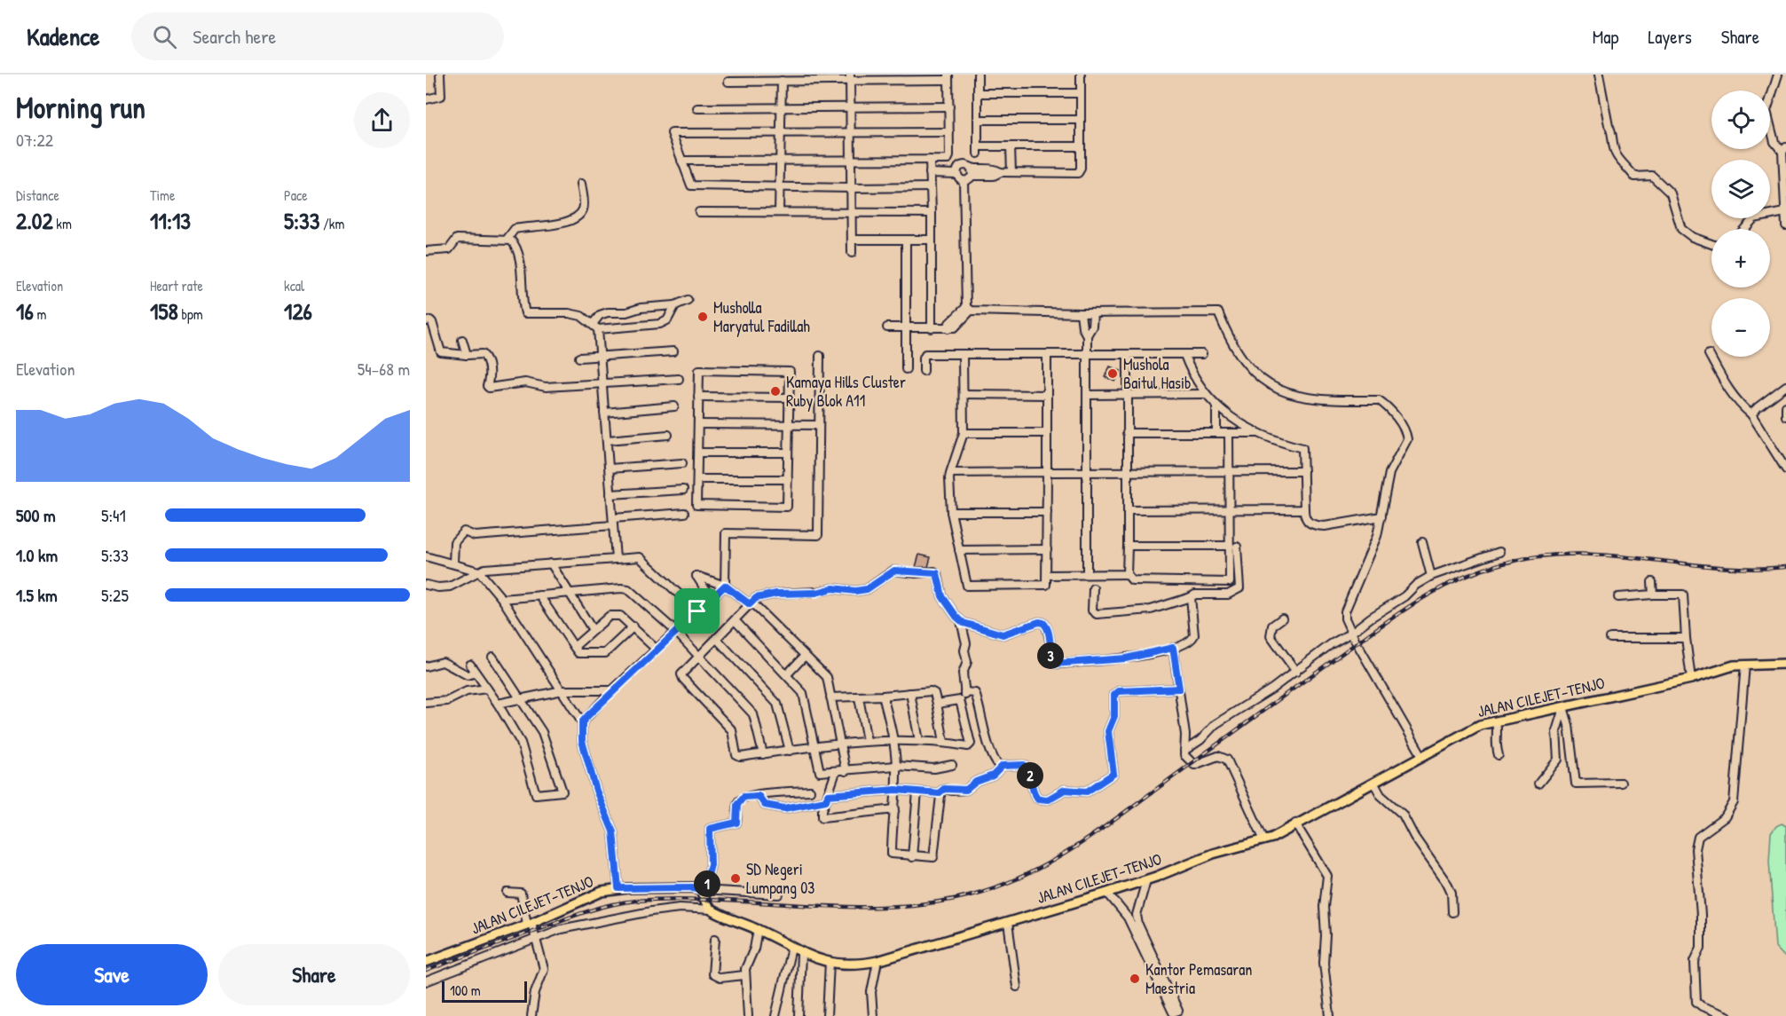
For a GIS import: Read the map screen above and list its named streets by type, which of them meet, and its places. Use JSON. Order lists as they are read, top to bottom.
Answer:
{
  "streets": {
    "main road": ["JALAN CILEJET–TENJO"]
  },
  "places": [
    "Musholla Maryatul Fadillah",
    "Mushola Baitul Hasib",
    "Kamaya Hills Cluster Ruby Blok A11",
    "SD Negeri Lumpang 03",
    "Kantor Pemasaran Maestria"
  ],
  "scale_bar": "100 m",
  "page": {
    "header": "Kadence",
    "search": "Search here",
    "nav": ["Map", "Layers", "Share"],
    "heading": ["Morning run", "07:22"],
    "map_buttons": ["+", "−"],
    "stats": [
      ["Distance", "2.02 km"],
      ["Time", "11:13"],
      ["Pace", "5:33 /km"],
      ["Elevation", "16 m"],
      ["Heart rate", "158 bpm"],
      ["kcal", "126"]
    ],
    "chart": ["Elevation", "54–68 m"],
    "list": [
      {
        "name": "500 m",
        "note": "5:41"
      },
      {
        "name": "1.0 km",
        "note": "5:33"
      },
      {
        "name": "1.5 km",
        "note": "5:25"
      }
    ],
    "pins": ["3", "2", "1"],
    "buttons": ["Save", "Share"],
    "scale": "100 m"
  }
}
